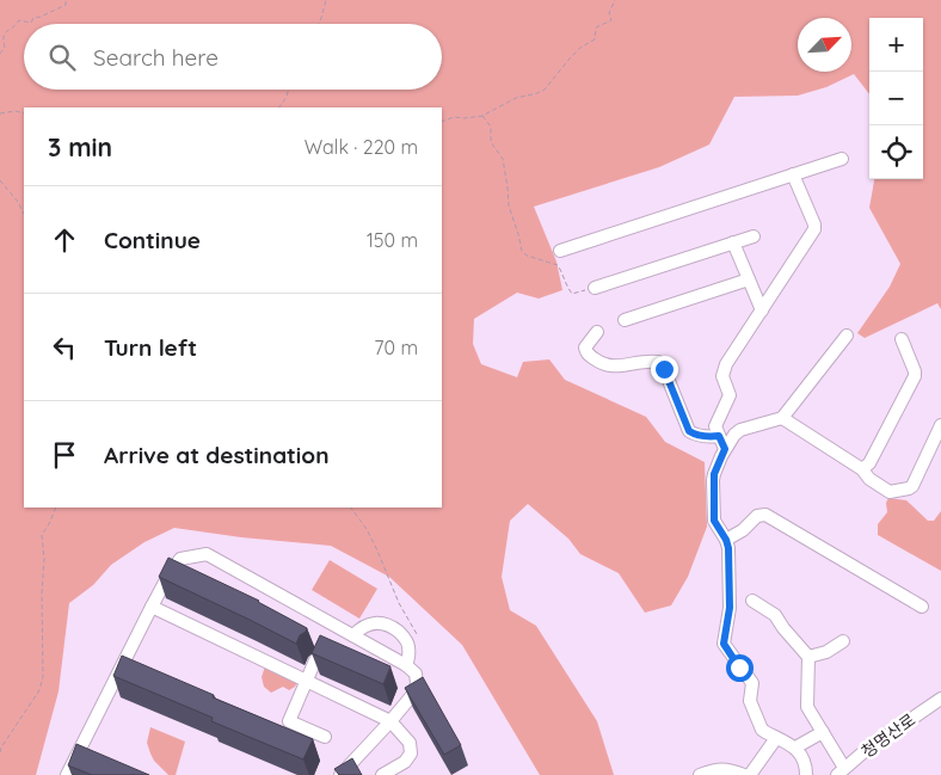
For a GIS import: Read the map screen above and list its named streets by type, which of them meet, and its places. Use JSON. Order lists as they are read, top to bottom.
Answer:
{
  "streets": {
    "street": ["청명산로"]
  },
  "north": "top right",
  "page": {
    "map_buttons": ["+", "−"],
    "search": "Search here",
    "heading": ["3 min", "Walk · 220 m"],
    "list": [
      ["Continue", "150 m"],
      ["Turn left", "70 m"],
      "Arrive at destination"
    ]
  }
}
